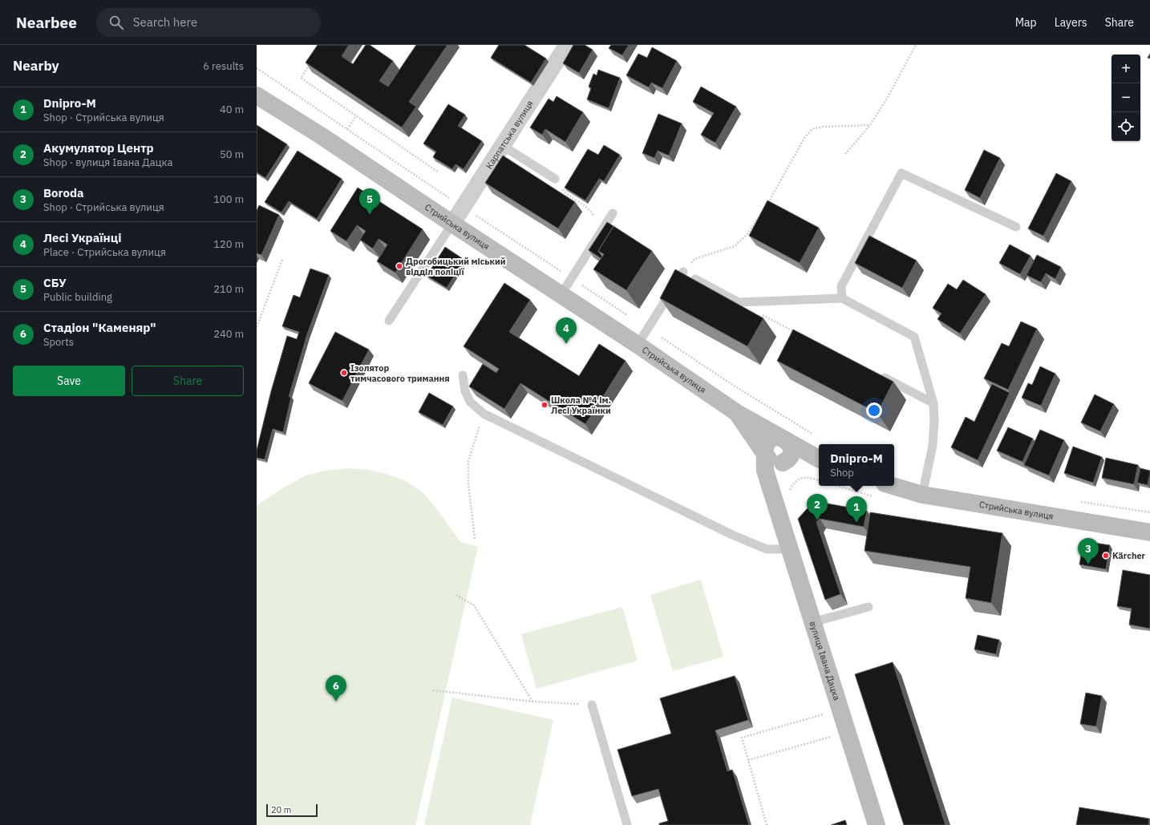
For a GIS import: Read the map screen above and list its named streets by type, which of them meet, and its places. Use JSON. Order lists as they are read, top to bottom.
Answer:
{
  "streets": {
    "main road": ["Стрийська вулиця", "вулиця Івана Дацка"],
    "street": ["Карпатська вулиця"]
  },
  "crossings": [
    ["Карпатська вулиця", "Стрийська вулиця"],
    ["Стрийська вулиця", "вулиця Івана Дацка"]
  ],
  "places": [
    "Дрогобицький міський відділ поліції",
    "Ізолятор тимчасового тримання",
    "Школа №4 ім. Лесі Українки",
    "Kärcher"
  ],
  "scale_bar": "20 m",
  "page": {
    "header": "Nearbee",
    "search": "Search here",
    "nav": ["Map", "Layers", "Share"],
    "heading": ["Nearby", "6 results"],
    "map_buttons": ["+", "−"],
    "list": [
      {
        "mark": "1",
        "name": "Dnipro-M",
        "note": "Shop · Стрийська вулиця",
        "value": "40 m"
      },
      {
        "mark": "2",
        "name": "Акумулятор Центр",
        "note": "Shop · вулиця Івана Дацка",
        "value": "50 m"
      },
      {
        "mark": "3",
        "name": "Boroda",
        "note": "Shop · Стрийська вулиця",
        "value": "100 m"
      },
      {
        "mark": "4",
        "name": "Лесі Українці",
        "note": "Place · Стрийська вулиця",
        "value": "120 m"
      },
      {
        "mark": "5",
        "name": "СБУ",
        "note": "Public building",
        "value": "210 m"
      },
      {
        "mark": "6",
        "name": "Стадіон \"Каменяр\"",
        "note": "Sports",
        "value": "240 m"
      }
    ],
    "pins": [
      "5",
      "4",
      "2",
      "1",
      "3",
      "6"
    ],
    "buttons": ["Save", "Share"],
    "popup": ["Dnipro-M", "Shop"],
    "scale": "20 m"
  }
}
